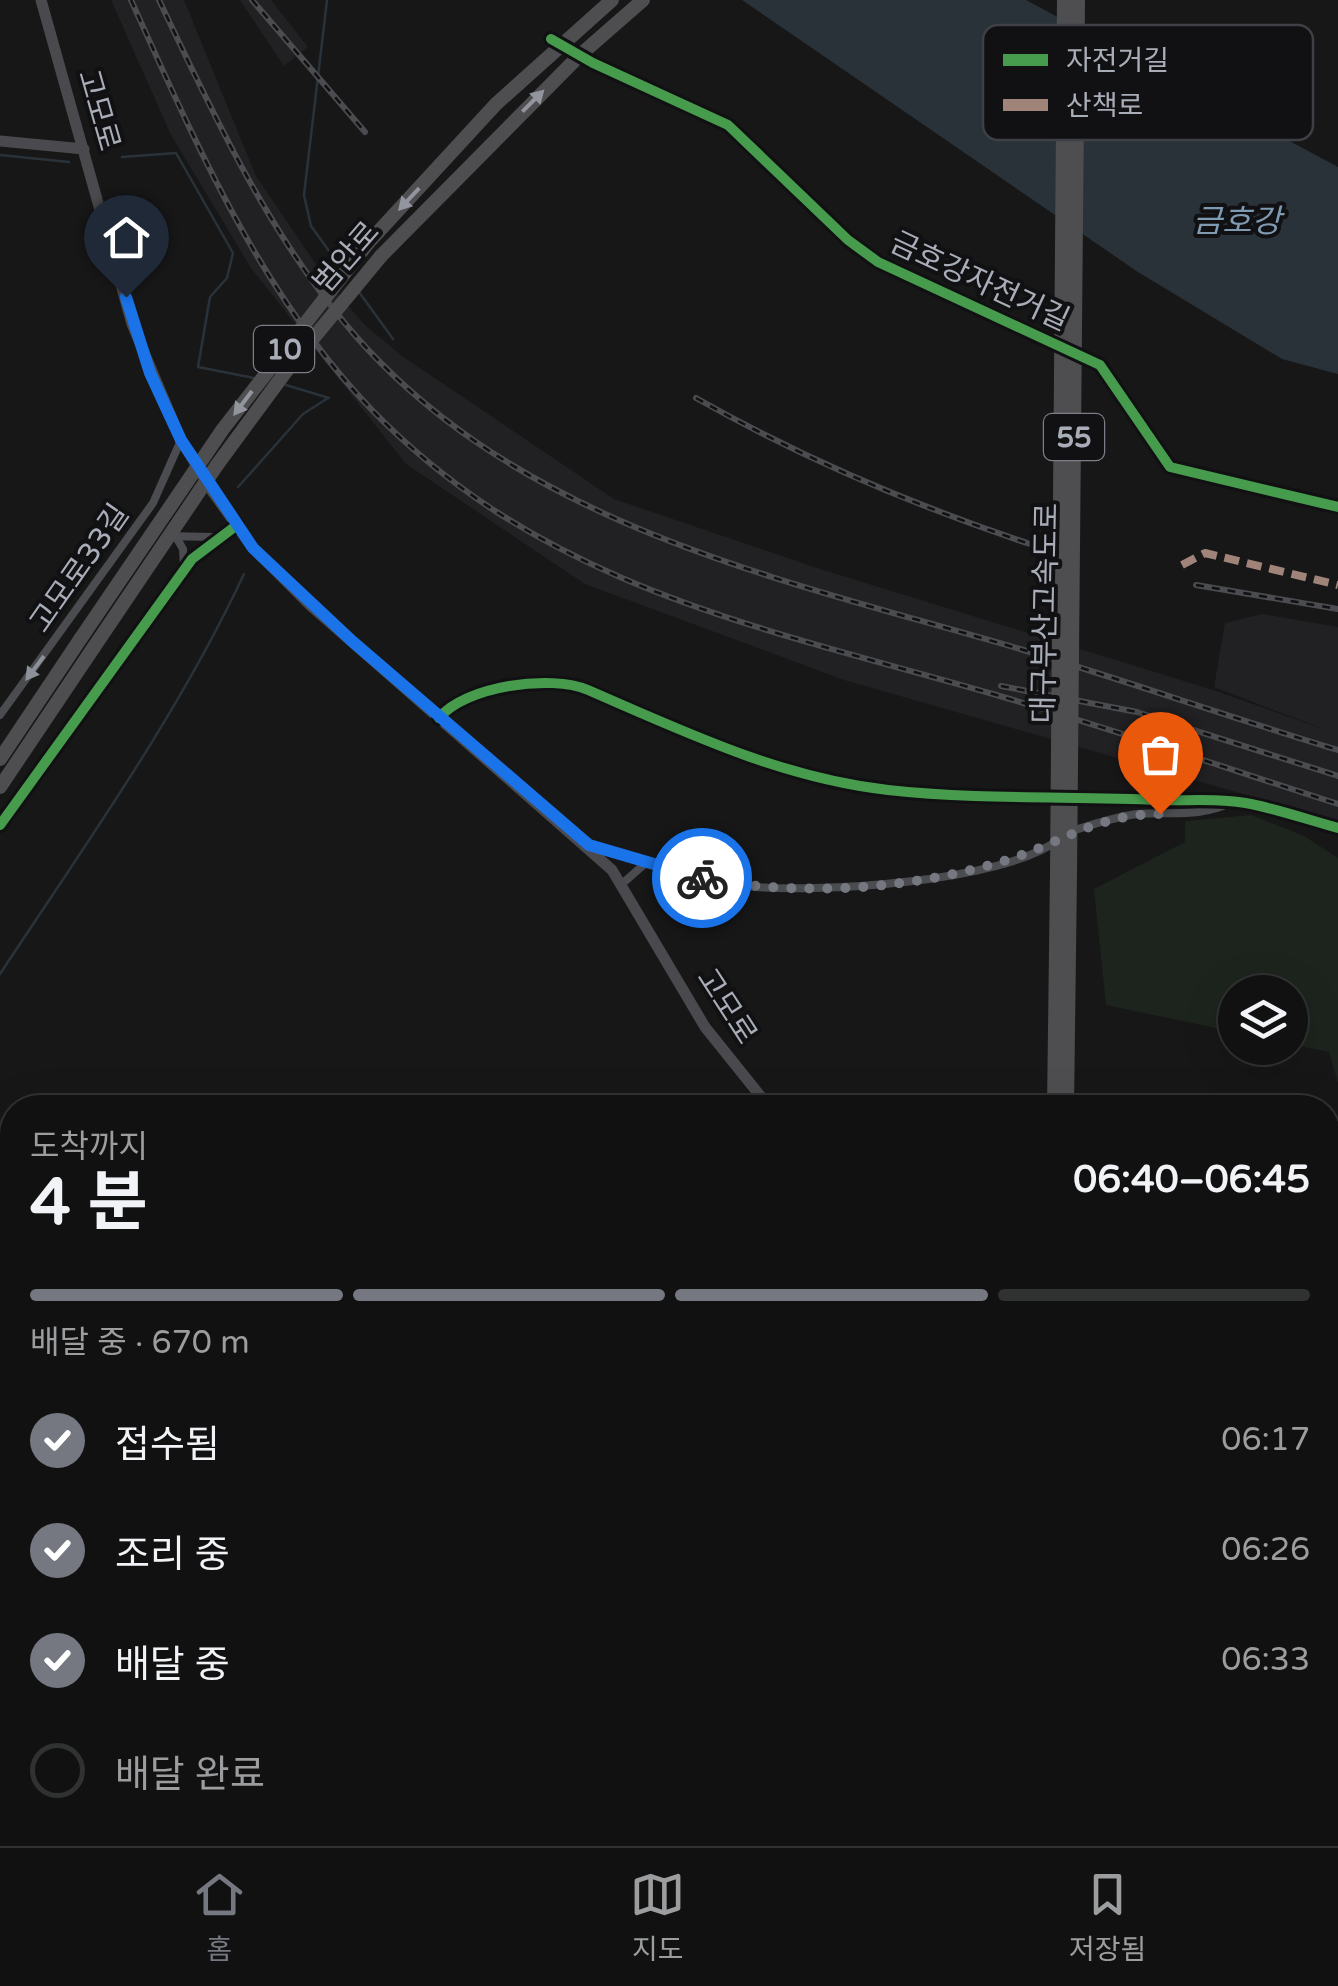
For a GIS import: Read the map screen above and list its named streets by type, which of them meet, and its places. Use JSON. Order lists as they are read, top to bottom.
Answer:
{
  "streets": {
    "highway": [
      "범안로",
      "10",
      "55",
      "대구부산고속도로"
    ],
    "main road": ["고모로"],
    "street": ["고모로33길"],
    "cycle path": ["금호강자전거길"]
  },
  "crossings": [
    ["고모로", "고모로33길"],
    ["범안로", "10"]
  ],
  "water": ["금호강"],
  "legend": ["자전거길", "산책로"],
  "page": {
    "heading": ["4 분", "도착까지", "06:40–06:45"],
    "bar": "배달 중 · 670 m",
    "list": [
      ["접수됨", "06:17"],
      ["조리 중", "06:26"],
      ["배달 중", "06:33"],
      "배달 완료"
    ],
    "tabs": ["홈", "지도", "저장됨"]
  }
}
